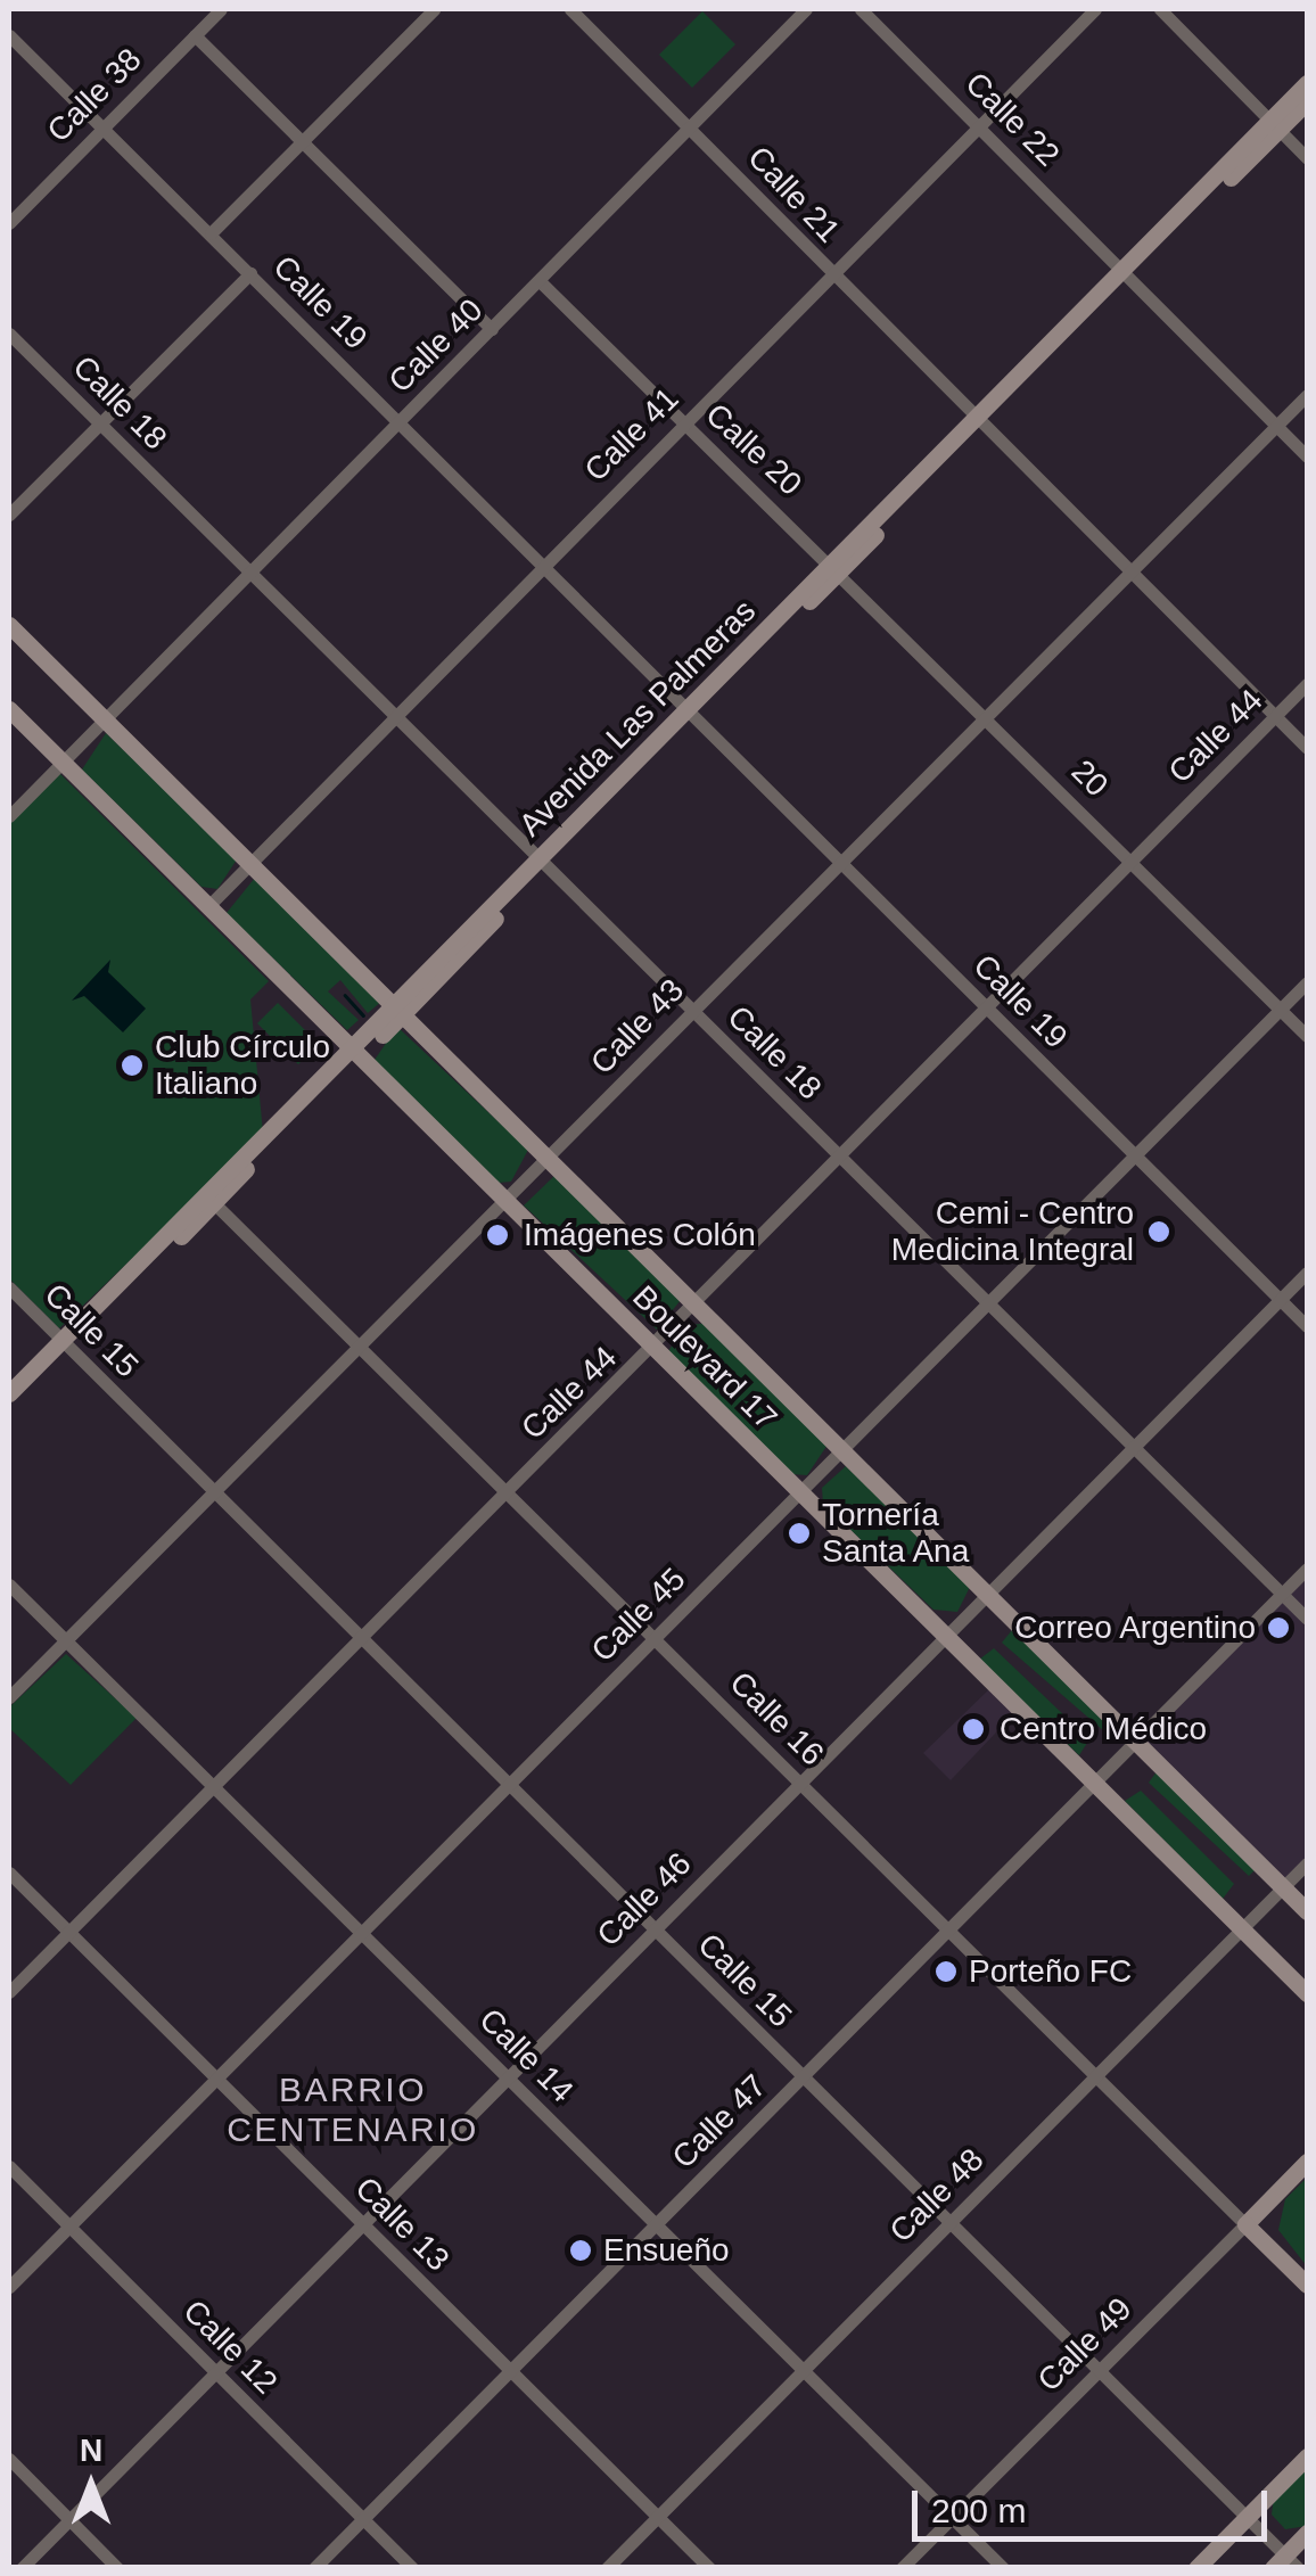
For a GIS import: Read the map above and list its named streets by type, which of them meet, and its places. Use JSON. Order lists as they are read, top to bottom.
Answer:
{
  "streets": {
    "main road": [
      "Avenida Las Palmeras",
      "Boulevard 17",
      "Calle 16",
      "Calle 49"
    ],
    "street": [
      "Calle 38",
      "Calle 22",
      "Calle 21",
      "Calle 19",
      "Calle 40",
      "Calle 18",
      "Calle 41",
      "Calle 20",
      "Calle 44",
      "20",
      "Calle 43",
      "Calle 15",
      "Calle 45",
      "Calle 46",
      "Calle 14",
      "Calle 47",
      "Calle 48",
      "Calle 13",
      "Calle 12"
    ]
  },
  "crossings": [
    ["Calle 38", "Calle 19"],
    ["Calle 22", "Calle 41"],
    ["Calle 22", "Avenida Las Palmeras"],
    ["Calle 22", "Calle 43"],
    ["Calle 21", "Calle 40"],
    ["Calle 21", "Calle 41"],
    ["Calle 21", "Avenida Las Palmeras"],
    ["Calle 21", "Calle 44"],
    ["Calle 21", "Calle 43"],
    ["Calle 19", "Calle 40"],
    ["Calle 19", "Calle 41"],
    ["Calle 19", "Avenida Las Palmeras"],
    ["Calle 19", "Calle 44"],
    ["Calle 19", "Calle 43"],
    ["Calle 19", "Calle 45"],
    ["Calle 19", "Calle 46"],
    ["Calle 40", "Calle 18"],
    ["Calle 40", "Calle 20"],
    ["Calle 40", "Boulevard 17"],
    ["Calle 18", "Calle 41"],
    ["Calle 18", "Avenida Las Palmeras"],
    ["Calle 18", "Calle 44"],
    ["Calle 18", "Calle 43"],
    ["Calle 18", "Calle 45"],
    ["Calle 18", "Calle 46"],
    ["Calle 18", "Calle 47"],
    ["Calle 41", "Calle 20"],
    ["Calle 41", "Boulevard 17"],
    ["Calle 20", "Avenida Las Palmeras"],
    ["Calle 20", "20"],
    ["Avenida Las Palmeras", "20"],
    ["Avenida Las Palmeras", "Calle 15"],
    ["Avenida Las Palmeras", "Boulevard 17"],
    ["Avenida Las Palmeras", "Calle 16"],
    ["Calle 44", "20"],
    ["Calle 44", "Calle 15"],
    ["Calle 44", "Boulevard 17"],
    ["Calle 44", "Calle 16"],
    ["Calle 44", "Calle 14"],
    ["Calle 44", "Calle 13"],
    ["20", "Calle 43"],
    ["20", "Calle 45"],
    ["Calle 43", "Calle 15"],
    ["Calle 43", "Boulevard 17"],
    ["Calle 43", "Calle 16"],
    ["Calle 43", "Calle 14"],
    ["Calle 15", "Calle 45"],
    ["Calle 15", "Calle 46"],
    ["Calle 15", "Calle 47"],
    ["Calle 15", "Calle 48"],
    ["Calle 15", "Calle 49"],
    ["Boulevard 17", "Calle 45"],
    ["Boulevard 17", "Calle 46"],
    ["Boulevard 17", "Calle 47"],
    ["Boulevard 17", "Calle 48"],
    ["Calle 45", "Calle 16"],
    ["Calle 45", "Calle 14"],
    ["Calle 45", "Calle 13"],
    ["Calle 45", "Calle 12"],
    ["Calle 16", "Calle 46"],
    ["Calle 16", "Calle 47"],
    ["Calle 16", "Calle 48"],
    ["Calle 16", "Calle 49"],
    ["Calle 46", "Calle 14"],
    ["Calle 46", "Calle 13"],
    ["Calle 46", "Calle 12"],
    ["Calle 14", "Calle 47"],
    ["Calle 14", "Calle 48"],
    ["Calle 14", "Calle 49"],
    ["Calle 47", "Calle 13"],
    ["Calle 47", "Calle 12"],
    ["Calle 48", "Calle 13"]
  ],
  "districts": ["BARRIO CENTENARIO"],
  "places": [
    "Club Círculo Italiano",
    "Cemi - Centro Medicina Integral",
    "Imágenes Colón",
    "Tornería Santa Ana",
    "Correo Argentino",
    "Centro Médico",
    "Porteño FC",
    "Ensueño"
  ],
  "scale_bar": "200 m",
  "north": "top"
}
